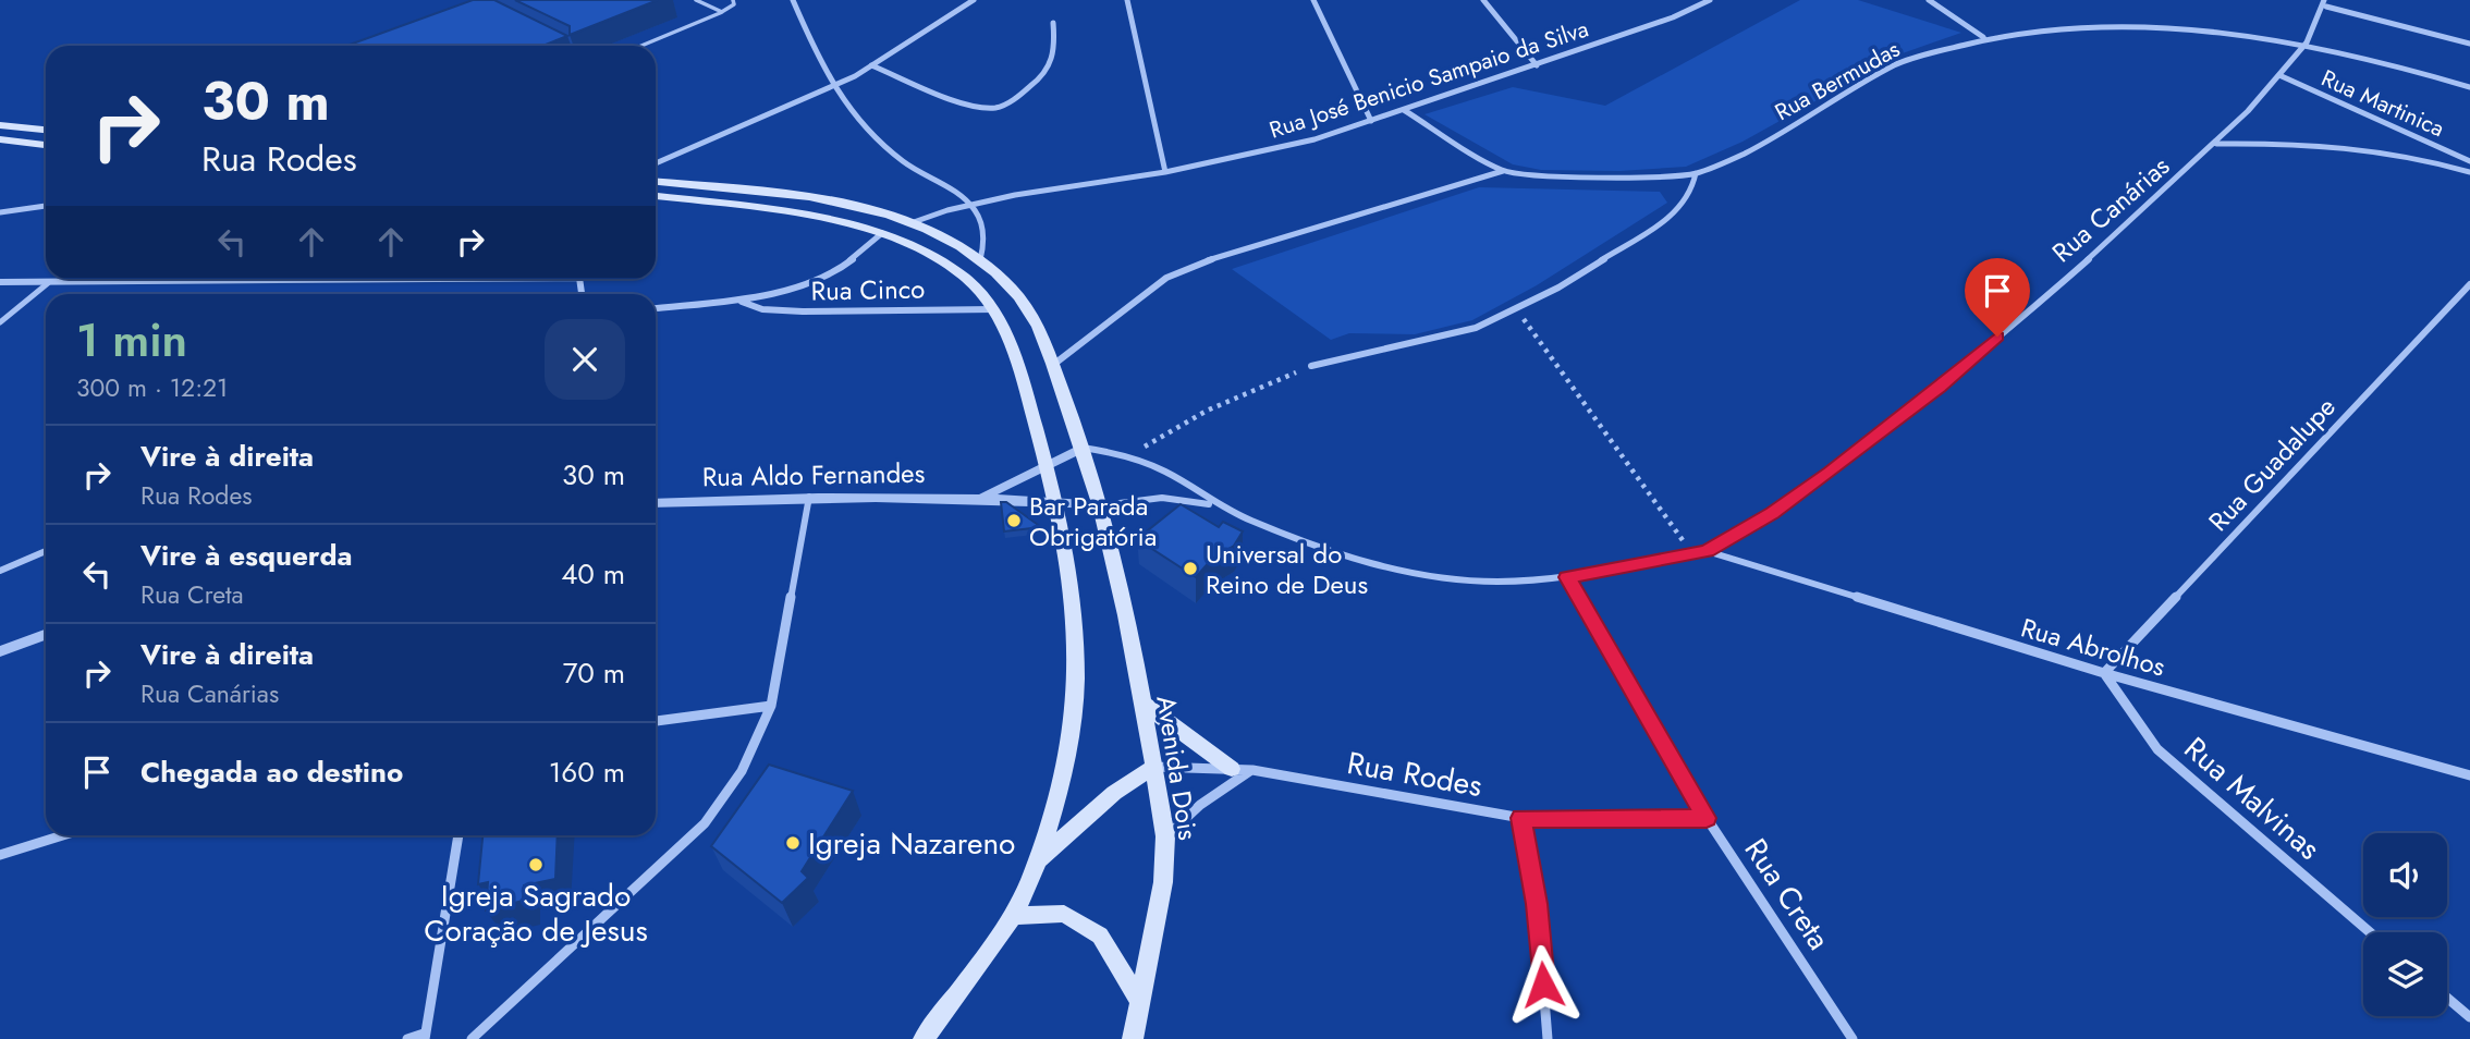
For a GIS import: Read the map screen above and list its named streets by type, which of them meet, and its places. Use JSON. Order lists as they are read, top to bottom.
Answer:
{
  "streets": {
    "main road": ["Avenida Dois"],
    "street": [
      "Rua José Benicio Sampaio da Silva",
      "Rua Bermudas",
      "Rua Martinica",
      "Rua Canárias",
      "Rua Cinco",
      "Rua Guadalupe",
      "Rua Aldo Fernandes",
      "Rua Abrolhos",
      "Rua Rodes",
      "Rua Malvinas",
      "Rua Creta"
    ]
  },
  "crossings": [
    ["Rua José Benicio Sampaio da Silva", "Rua Bermudas"],
    ["Rua José Benicio Sampaio da Silva", "Avenida Dois"],
    ["Rua Bermudas", "Rua Canárias"],
    ["Rua Martinica", "Rua Canárias"],
    ["Rua Canárias", "Rua Aldo Fernandes"],
    ["Rua Canárias", "Rua Abrolhos"],
    ["Rua Canárias", "Avenida Dois"],
    ["Rua Canárias", "Rua Creta"],
    ["Rua Guadalupe", "Rua Abrolhos"],
    ["Rua Guadalupe", "Rua Malvinas"],
    ["Rua Aldo Fernandes", "Avenida Dois"],
    ["Rua Abrolhos", "Rua Malvinas"],
    ["Avenida Dois", "Rua Rodes"],
    ["Rua Rodes", "Rua Creta"]
  ],
  "places": [
    "Bar Parada Obrigatória",
    "Universal do Reino de Deus",
    "Igreja Nazareno",
    "Igreja Sagrado Coração de Jesus"
  ],
  "page": {
    "turn": ["30 m", "Rua Rodes"],
    "heading": ["1 min", "300 m · 12:21"],
    "list": [
      {
        "name": "Vire à direita",
        "note": "Rua Rodes",
        "value": "30 m"
      },
      {
        "name": "Vire à esquerda",
        "note": "Rua Creta",
        "value": "40 m"
      },
      {
        "name": "Vire à direita",
        "note": "Rua Canárias",
        "value": "70 m"
      },
      {
        "name": "Chegada ao destino",
        "value": "160 m"
      }
    ]
  }
}
